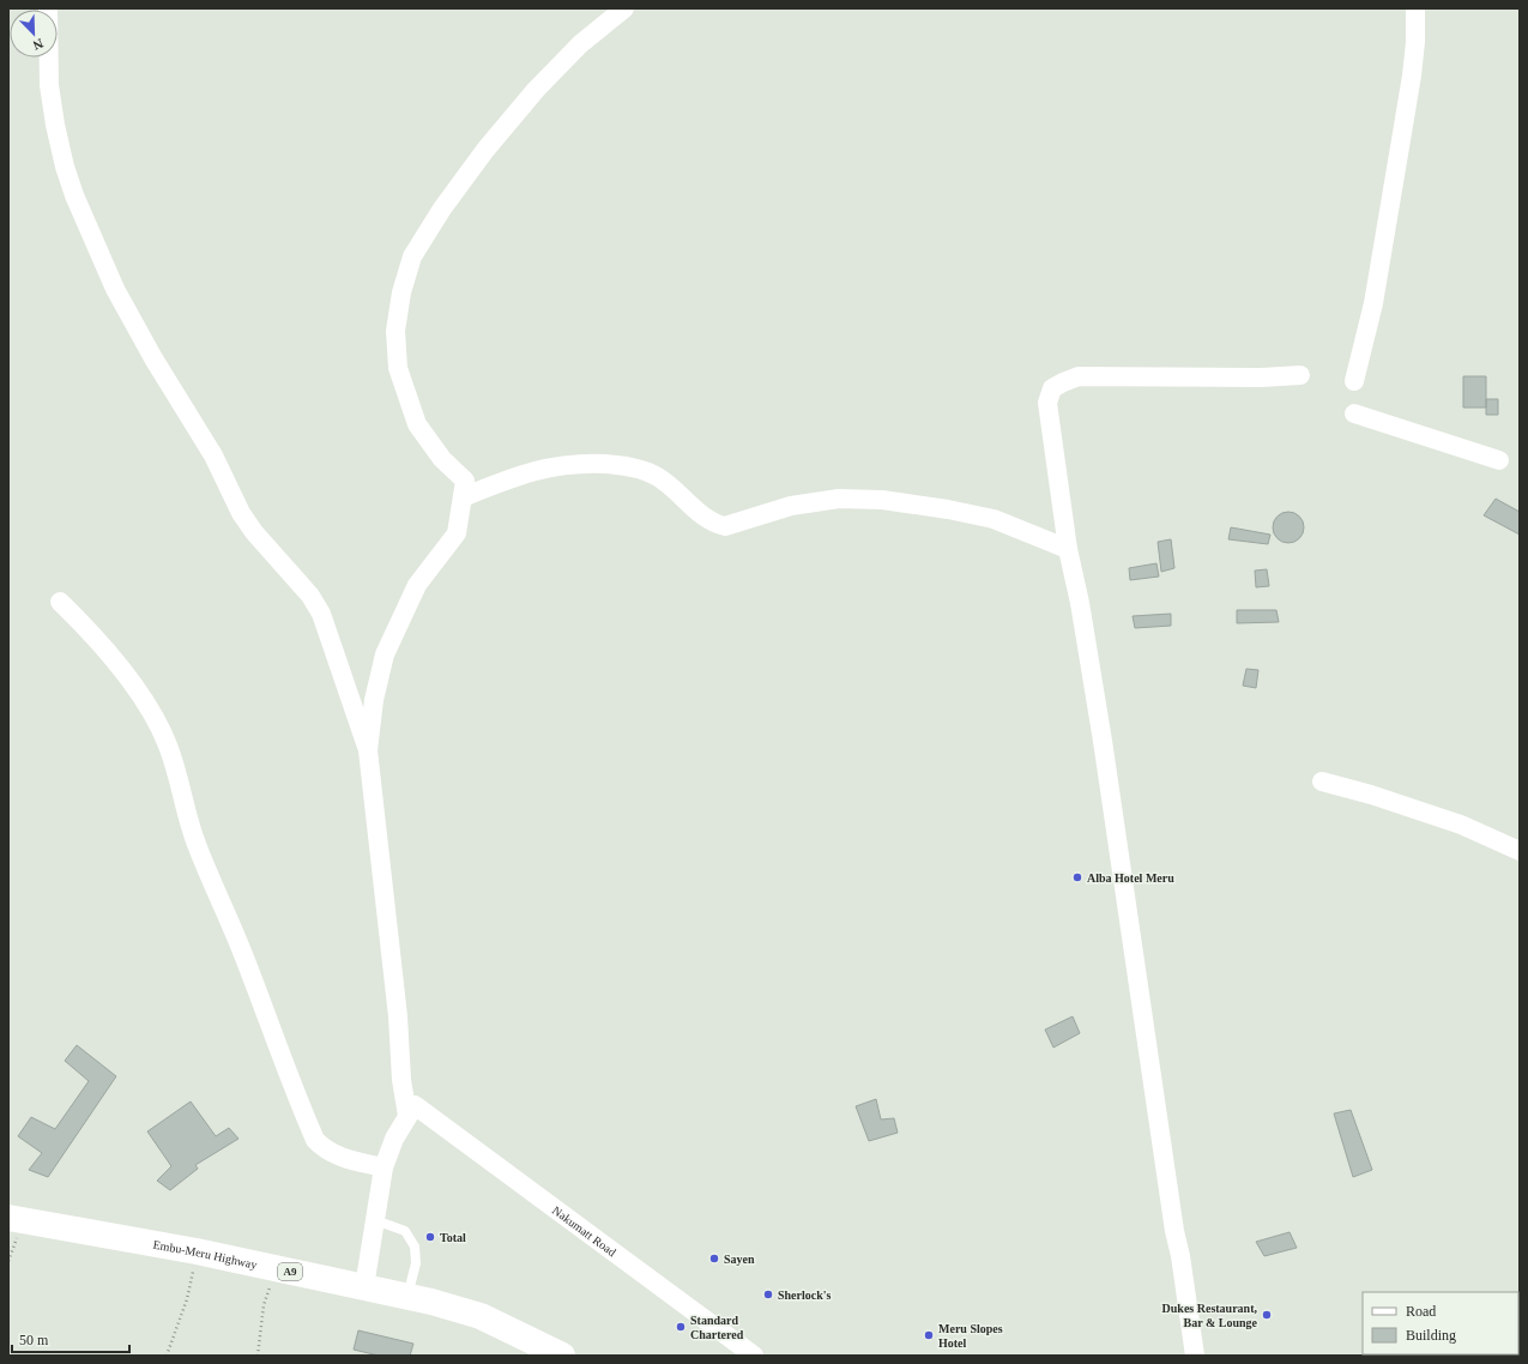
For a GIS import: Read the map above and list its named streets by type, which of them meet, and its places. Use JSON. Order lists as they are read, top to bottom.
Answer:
{
  "streets": {
    "highway": ["Embu-Meru Highway", "A9"],
    "street": ["Nakumatt Road"]
  },
  "places": [
    "Alba Hotel Meru",
    "Total",
    "Sayen",
    "Sherlock's",
    "Dukes Restaurant, Bar & Lounge",
    "Standard Chartered",
    "Meru Slopes Hotel"
  ],
  "legend": ["Road", "Building"],
  "scale_bar": "50 m",
  "north": "bottom right"
}
